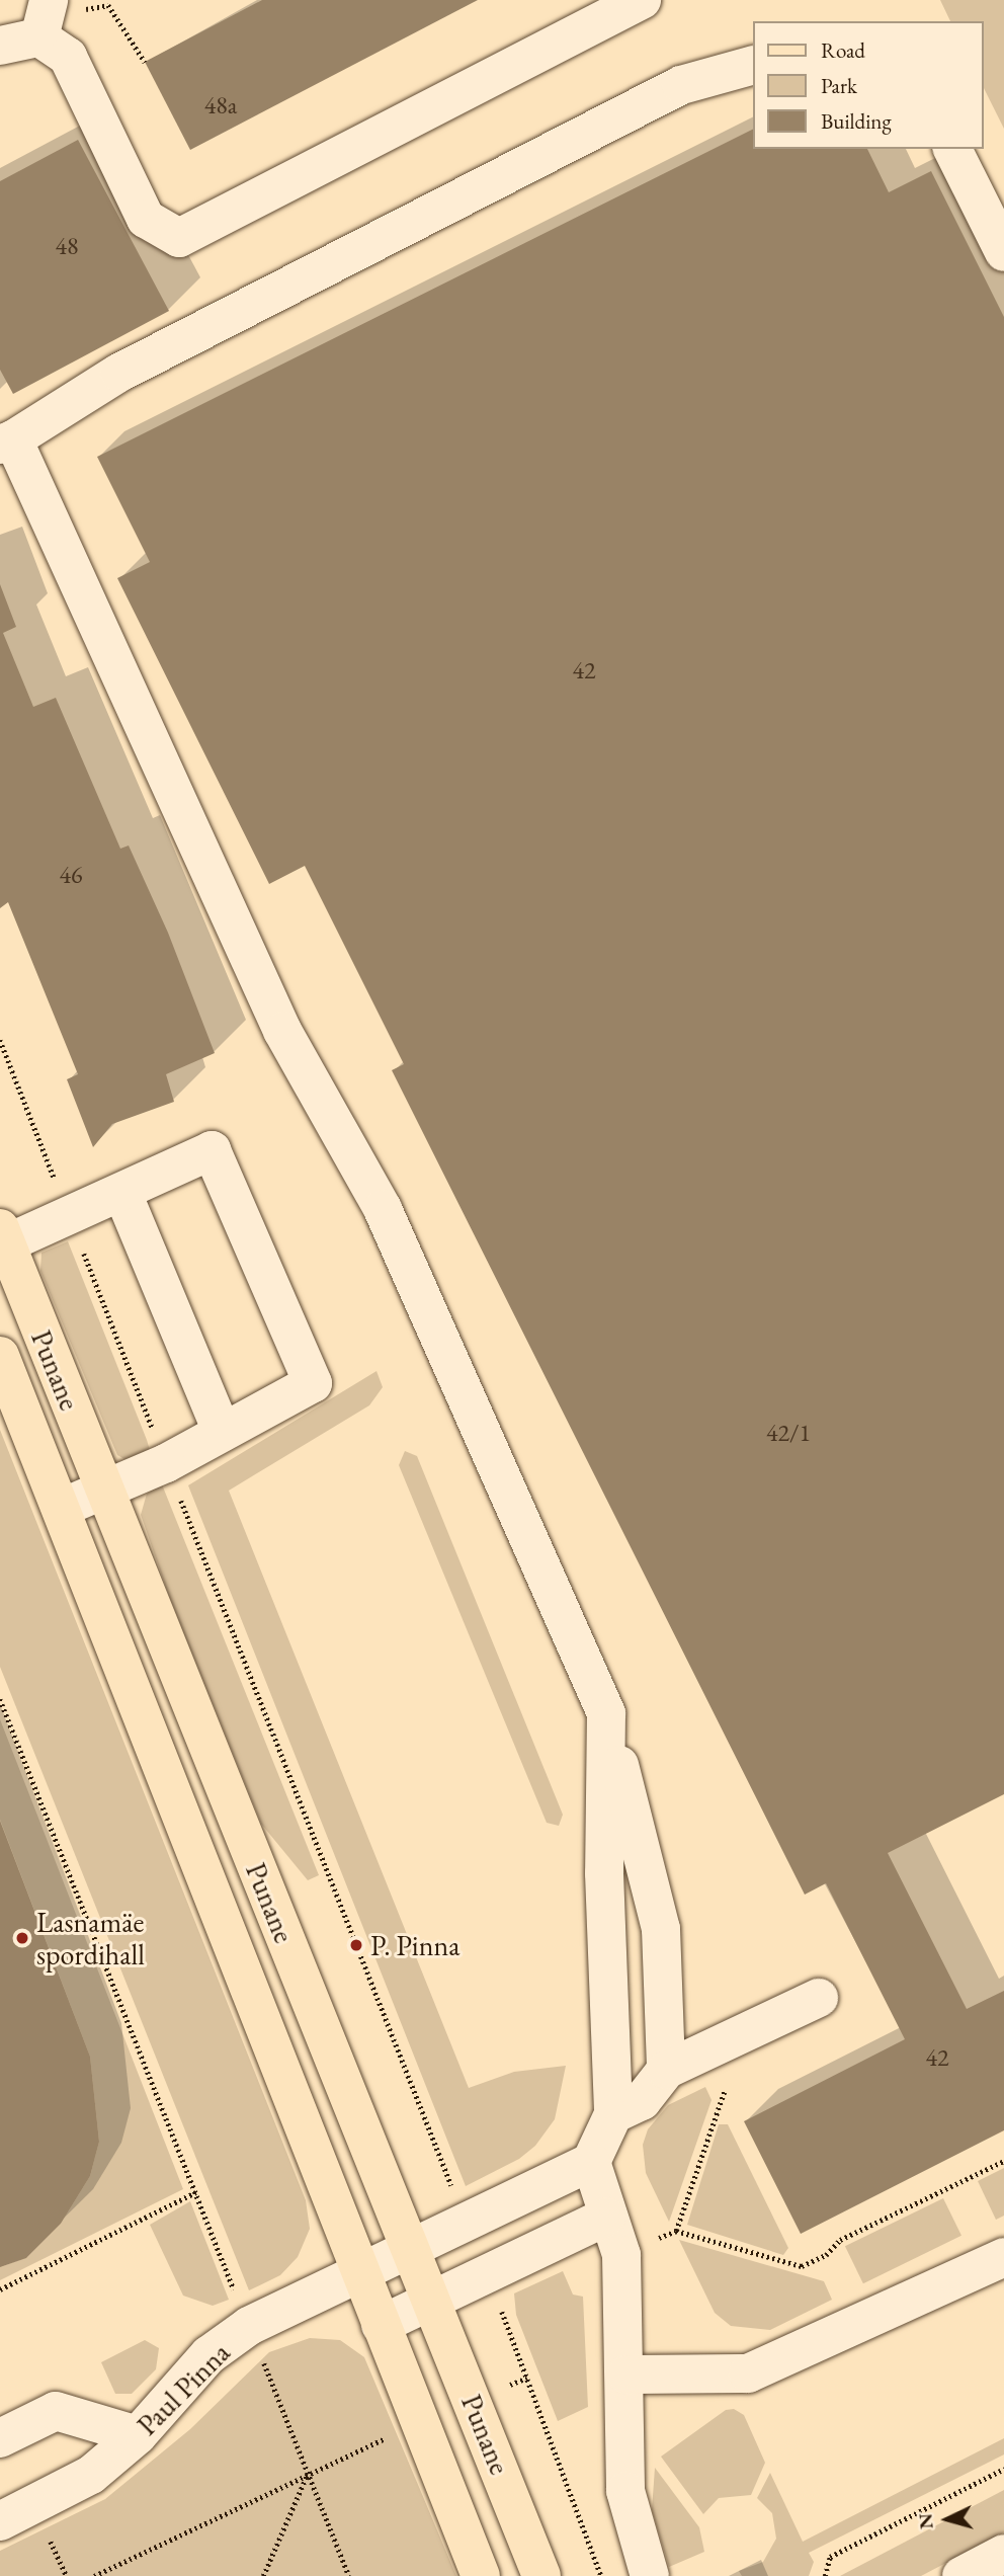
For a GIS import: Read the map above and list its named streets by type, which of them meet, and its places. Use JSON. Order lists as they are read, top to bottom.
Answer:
{
  "streets": {
    "main road": ["Punane"],
    "street": ["Paul Pinna"]
  },
  "crossings": [
    ["Punane", "Paul Pinna"]
  ],
  "places": ["Lasnamäe spordihall", "P. Pinna"],
  "house_numbers": [
    "48a",
    "48",
    "42",
    "46",
    "42/1",
    "42"
  ],
  "legend": ["Road", "Park", "Building"],
  "north": "left"
}
